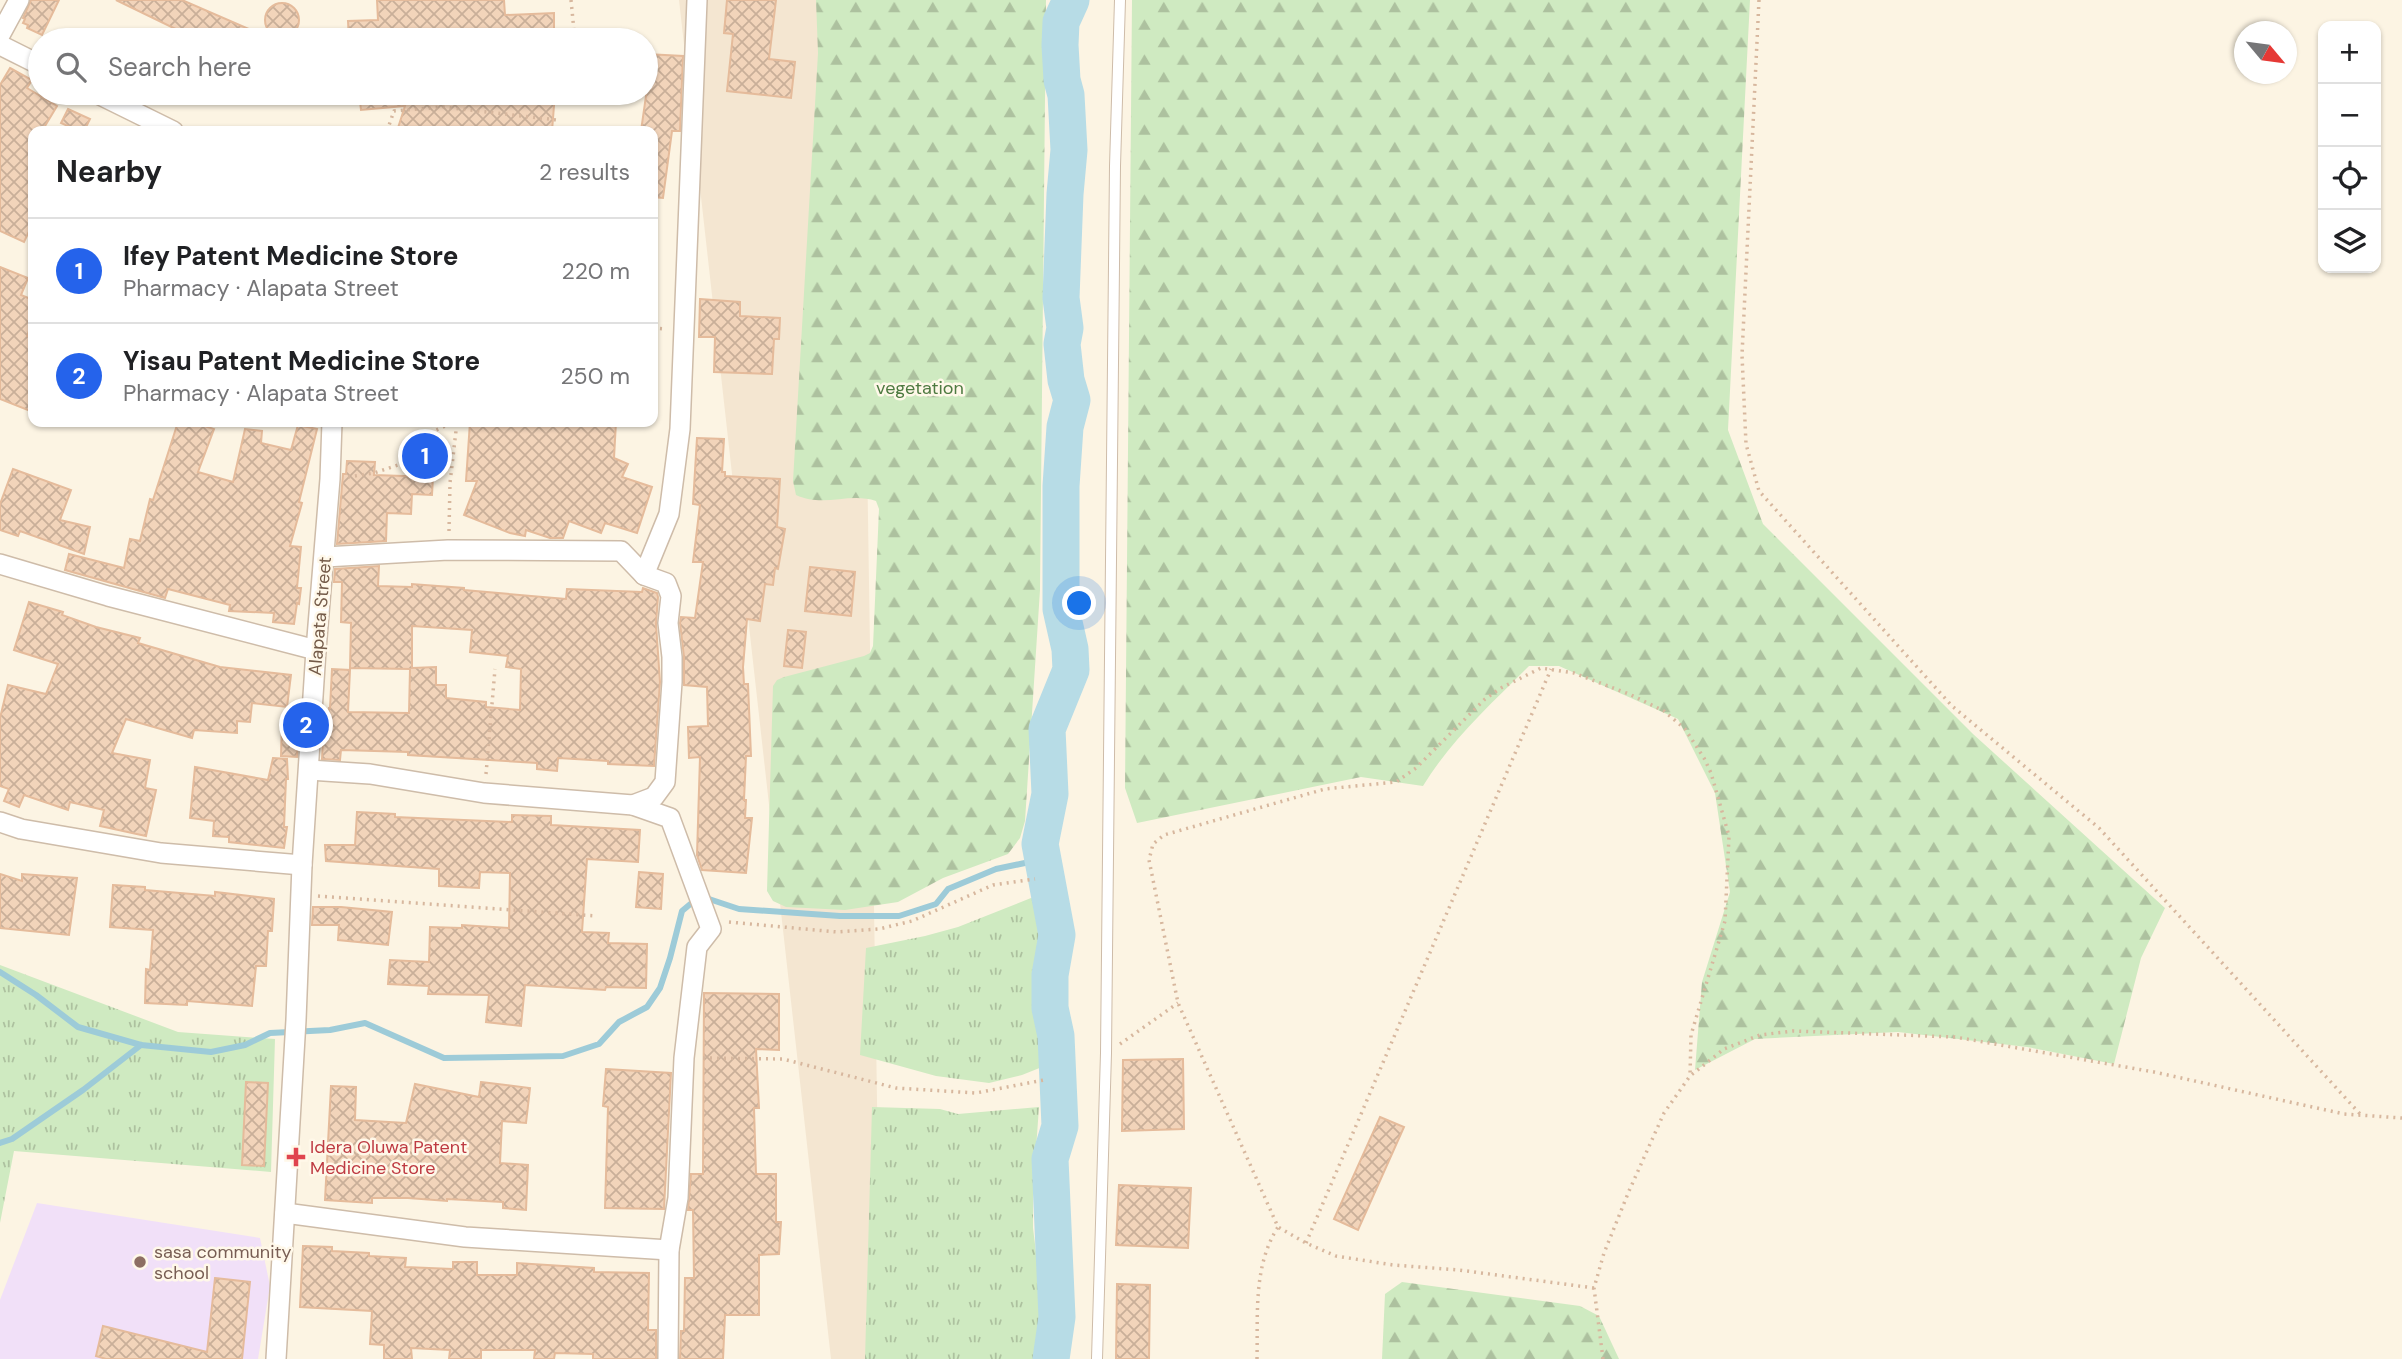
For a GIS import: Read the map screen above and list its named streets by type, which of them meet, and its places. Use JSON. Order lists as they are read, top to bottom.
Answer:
{
  "streets": {
    "street": ["Alapata Street"]
  },
  "parks": ["vegetation"],
  "places": {
    "health": ["Idera Oluwa Patent Medicine Store"],
    "other": ["sasa community school"]
  },
  "north": "bottom right",
  "page": {
    "map_buttons": ["+", "−"],
    "search": "Search here",
    "heading": ["Nearby", "2 results"],
    "list": [
      {
        "mark": "1",
        "name": "Ifey Patent Medicine Store",
        "note": "Pharmacy · Alapata Street",
        "value": "220 m"
      },
      {
        "mark": "2",
        "name": "Yisau Patent Medicine Store",
        "note": "Pharmacy · Alapata Street",
        "value": "250 m"
      }
    ],
    "pins": ["1", "2"]
  }
}
